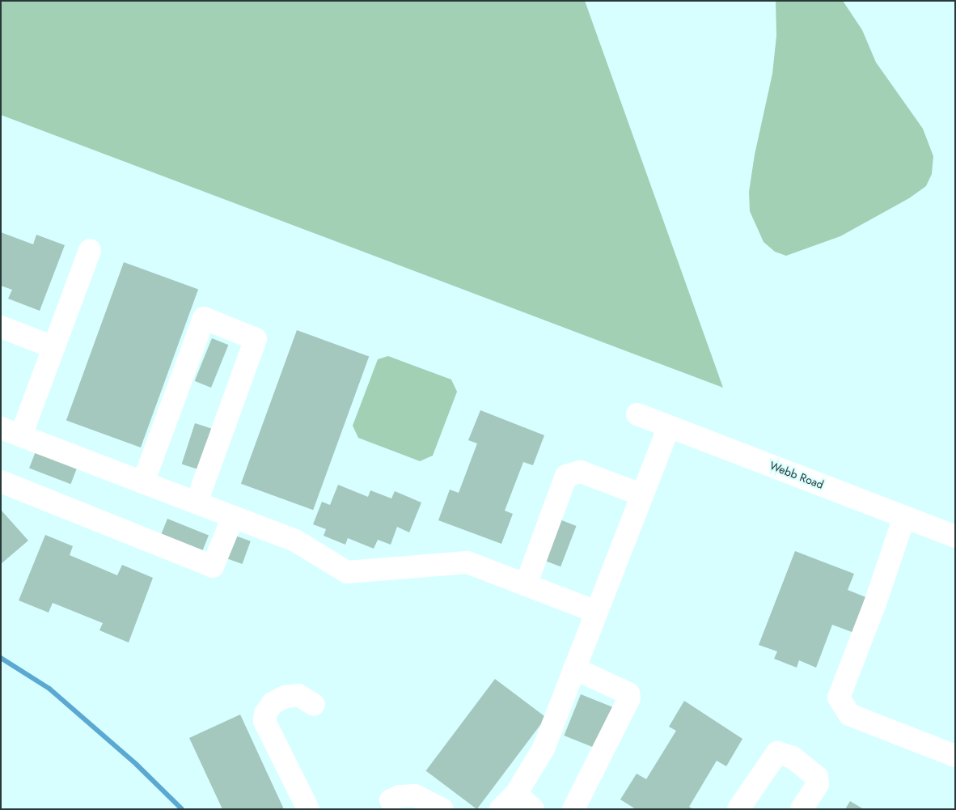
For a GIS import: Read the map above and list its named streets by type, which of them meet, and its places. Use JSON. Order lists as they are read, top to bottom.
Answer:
{
  "streets": {
    "street": ["Webb Road"]
  }
}
